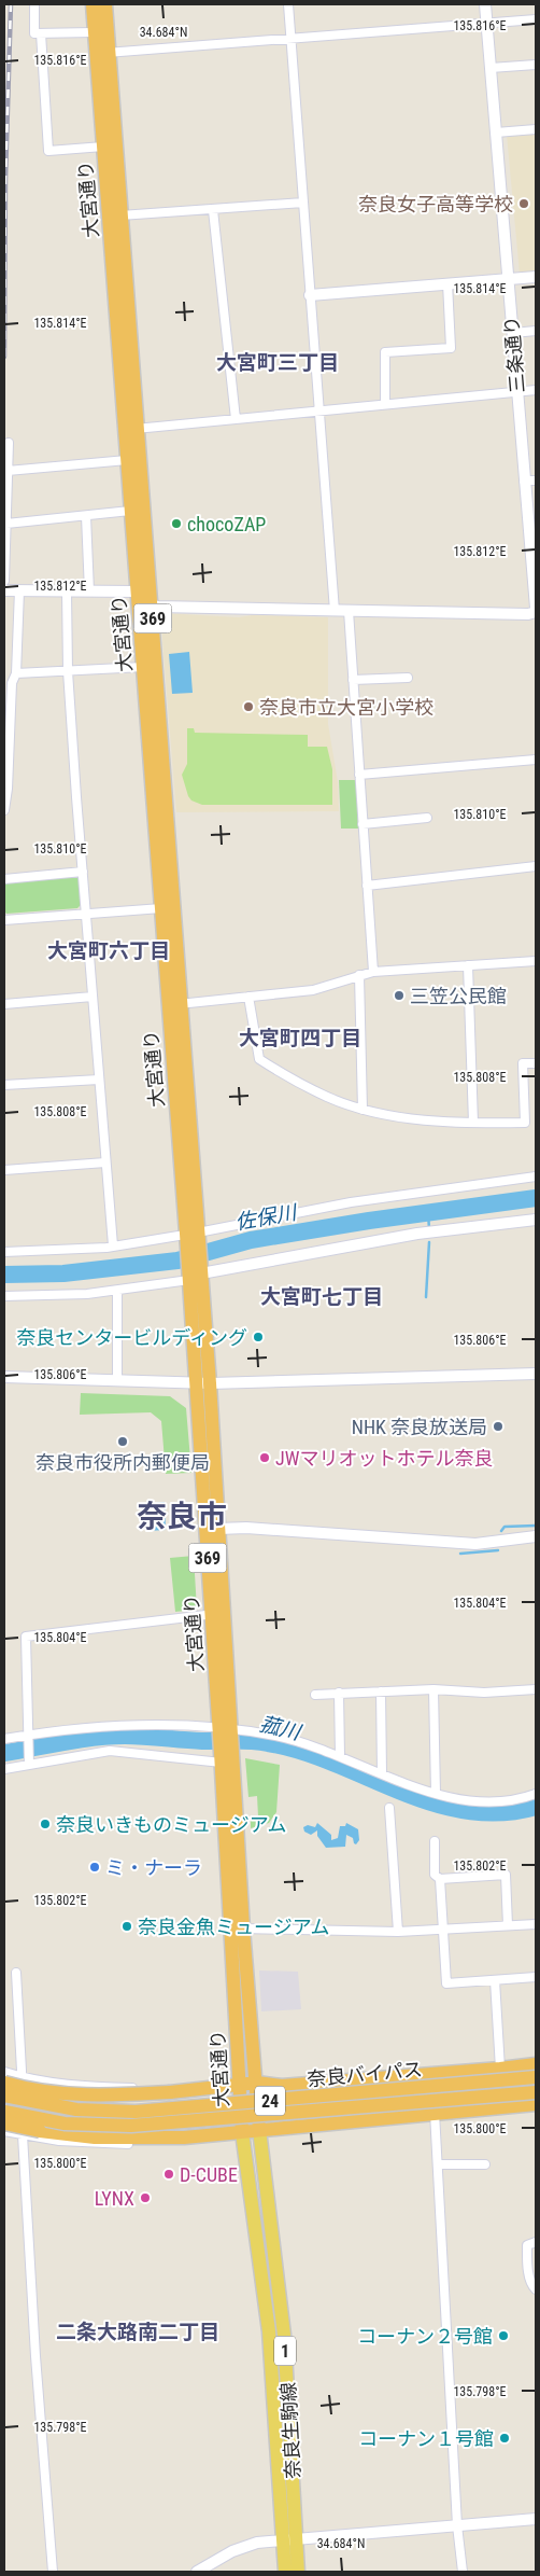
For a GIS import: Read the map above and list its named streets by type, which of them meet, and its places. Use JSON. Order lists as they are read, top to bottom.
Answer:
{
  "streets": {
    "highway": [
      "大宮通り",
      "369",
      "奈良バイパス",
      "24"
    ],
    "main road": ["1", "奈良生駒線"],
    "street": ["三条通り"]
  },
  "crossings": [
    ["大宮通り", "奈良生駒線"]
  ],
  "districts": [
    "大宮町三丁目",
    "大宮町六丁目",
    "大宮町四丁目",
    "大宮町七丁目",
    "奈良市",
    "二条大路南二丁目"
  ],
  "water": ["佐保川", "菰川"],
  "places": [
    "奈良女子高等学校",
    "chocoZAP",
    "奈良市立大宮小学校",
    "三笠公民館",
    "奈良センタービルディング",
    "NHK 奈良放送局",
    "奈良市役所内郵便局",
    "JWマリオットホテル奈良",
    "奈良いきものミュージアム",
    "ミ・ナーラ",
    "奈良金魚ミュージアム",
    "D-CUBE",
    "LYNX",
    "コーナン２号館",
    "コーナン１号館"
  ],
  "coordinates": [
    "135.816°E",
    "34.684°N",
    "135.814°E",
    "135.812°E",
    "135.810°E",
    "135.808°E",
    "135.806°E",
    "135.804°E",
    "135.802°E",
    "135.800°E",
    "135.798°E"
  ]
}
